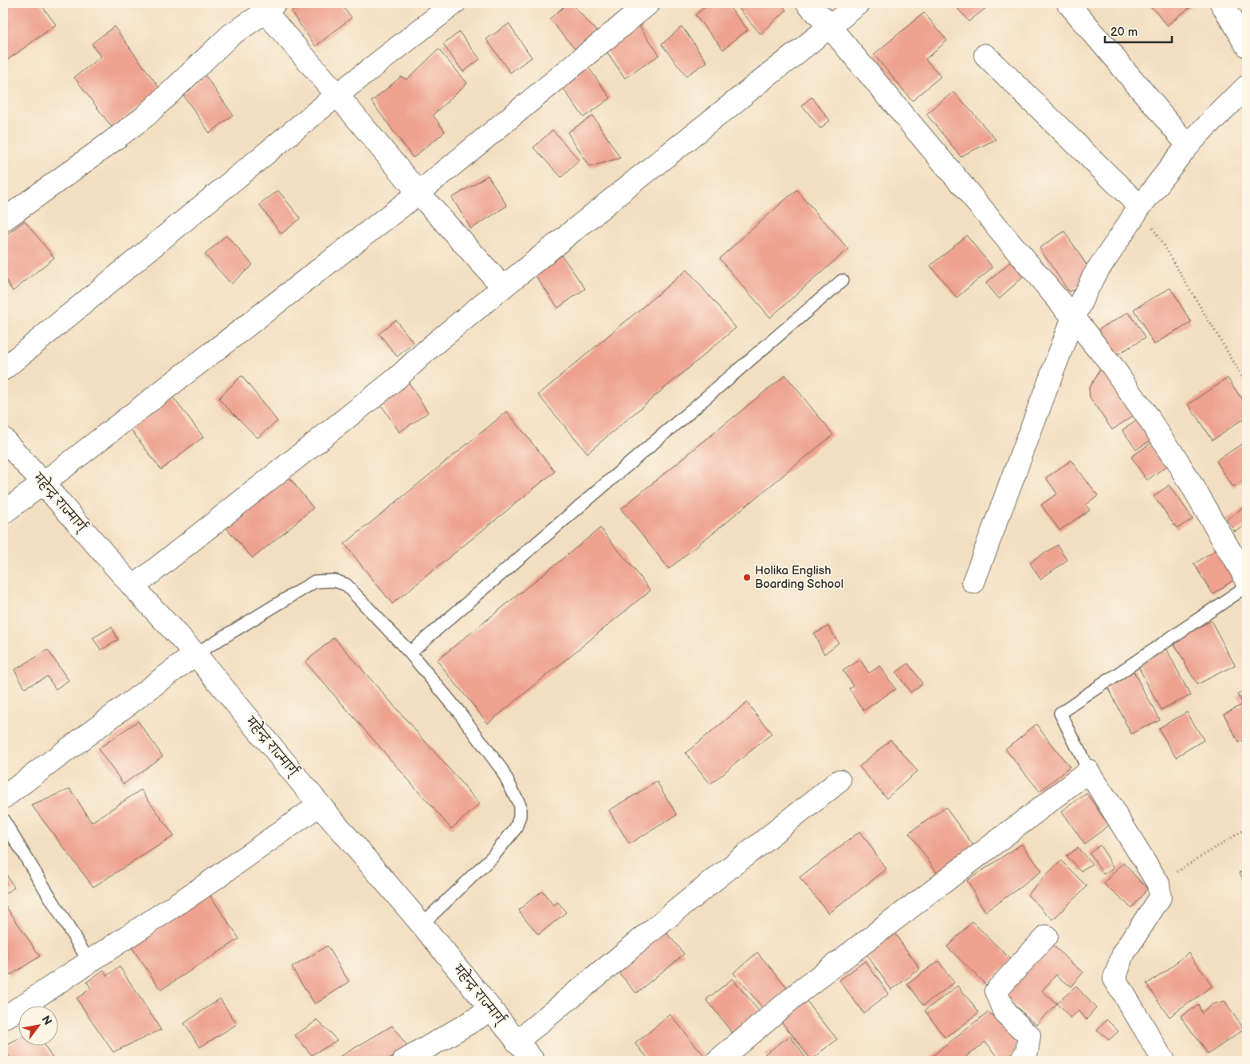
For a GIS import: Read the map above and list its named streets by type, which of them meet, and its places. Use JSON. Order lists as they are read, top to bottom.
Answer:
{
  "streets": {
    "main road": ["महेन्द्र राज्मार्ग्"]
  },
  "places": ["Holika English Boarding School"],
  "scale_bar": "20 m",
  "north": "top right"
}
